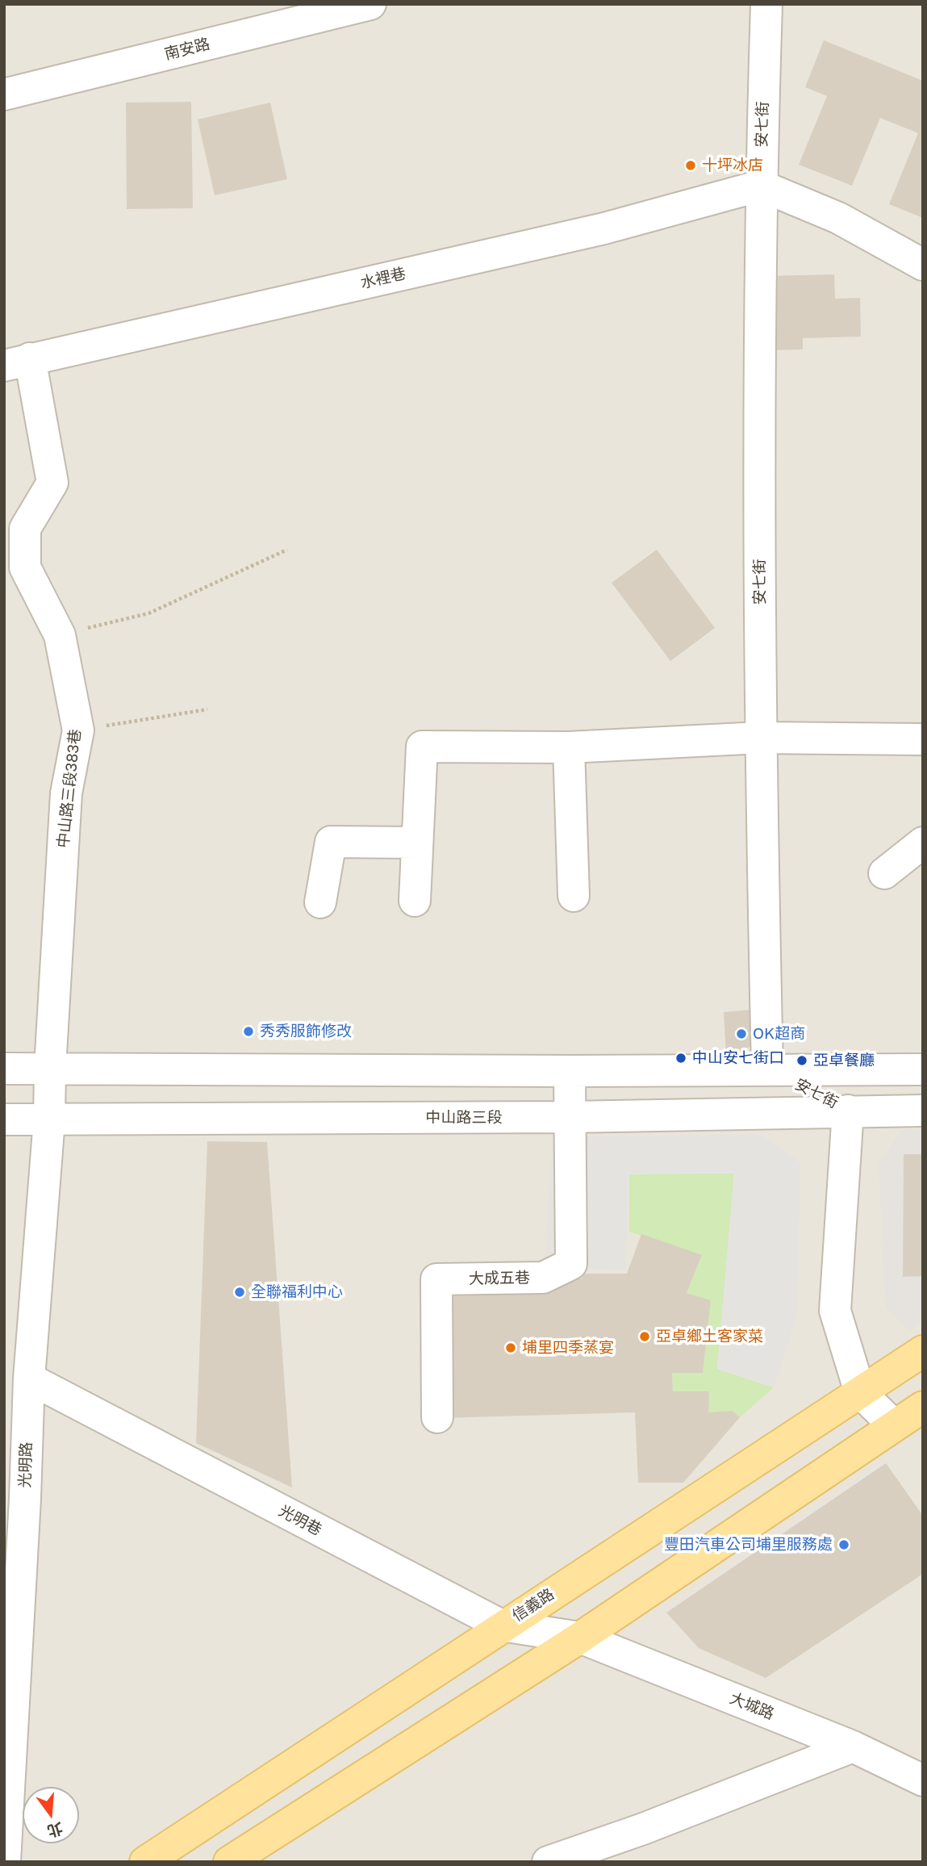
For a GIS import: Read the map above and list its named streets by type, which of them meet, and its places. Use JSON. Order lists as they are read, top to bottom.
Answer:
{
  "streets": {
    "main road": ["信義路"],
    "street": [
      "南安路",
      "安七街",
      "水裡巷",
      "中山路三段383巷",
      "中山路三段",
      "大成五巷",
      "光明路",
      "光明巷",
      "大城路"
    ]
  },
  "crossings": [
    ["安七街", "水裡巷"],
    ["安七街", "中山路三段"],
    ["水裡巷", "中山路三段383巷"],
    ["中山路三段383巷", "光明路"],
    ["中山路三段", "大成五巷"],
    ["中山路三段", "光明路"],
    ["光明路", "光明巷"],
    ["光明巷", "信義路"],
    ["光明巷", "大城路"]
  ],
  "places": [
    "十坪冰店",
    "秀秀服飾修改",
    "OK超商",
    "中山安七街口",
    "亞卓餐廳",
    "全聯福利中心",
    "亞卓鄉土客家菜",
    "埔里四季蒸宴",
    "豐田汽車公司埔里服務處"
  ],
  "north": "bottom"
}
